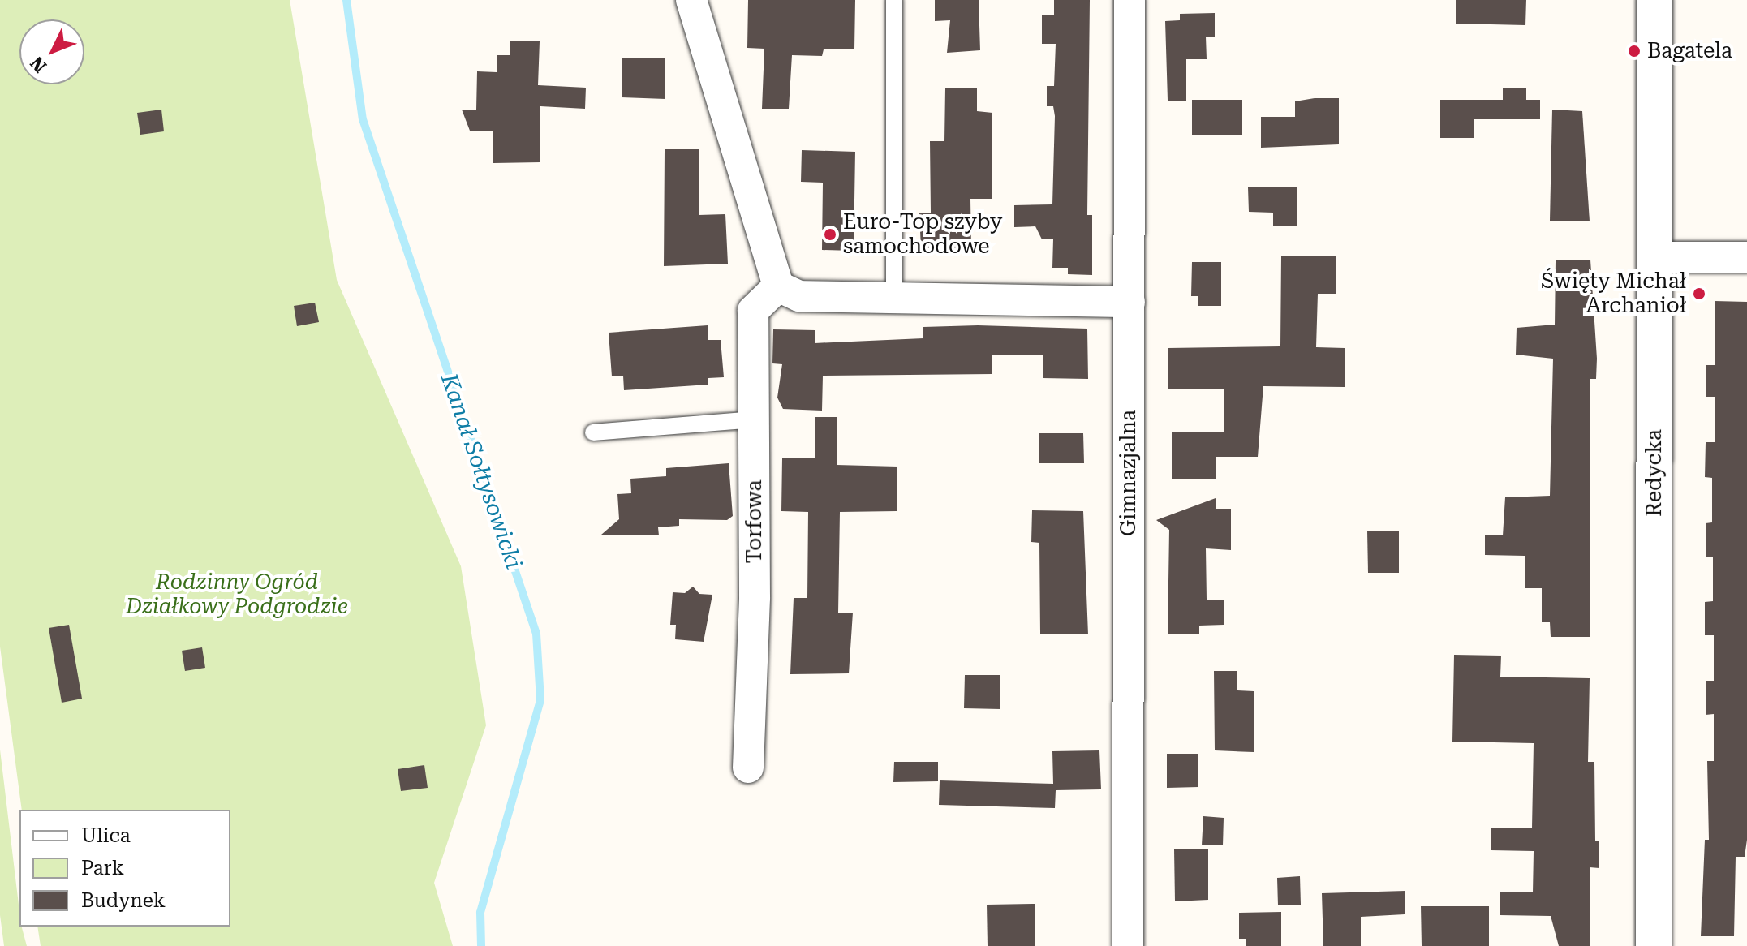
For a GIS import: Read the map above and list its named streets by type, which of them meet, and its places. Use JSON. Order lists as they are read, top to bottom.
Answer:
{
  "streets": {
    "street": ["Gimnazjalna", "Redycka", "Torfowa"]
  },
  "water": ["Kanał Sołtysowicki"],
  "parks": ["Rodzinny Ogród Działkowy Podgrodzie"],
  "places": ["Bagatela", "Euro-Top szyby samochodowe", "Święty Michał Archanioł"],
  "legend": ["Ulica", "Park", "Budynek"],
  "north": "bottom left"
}
